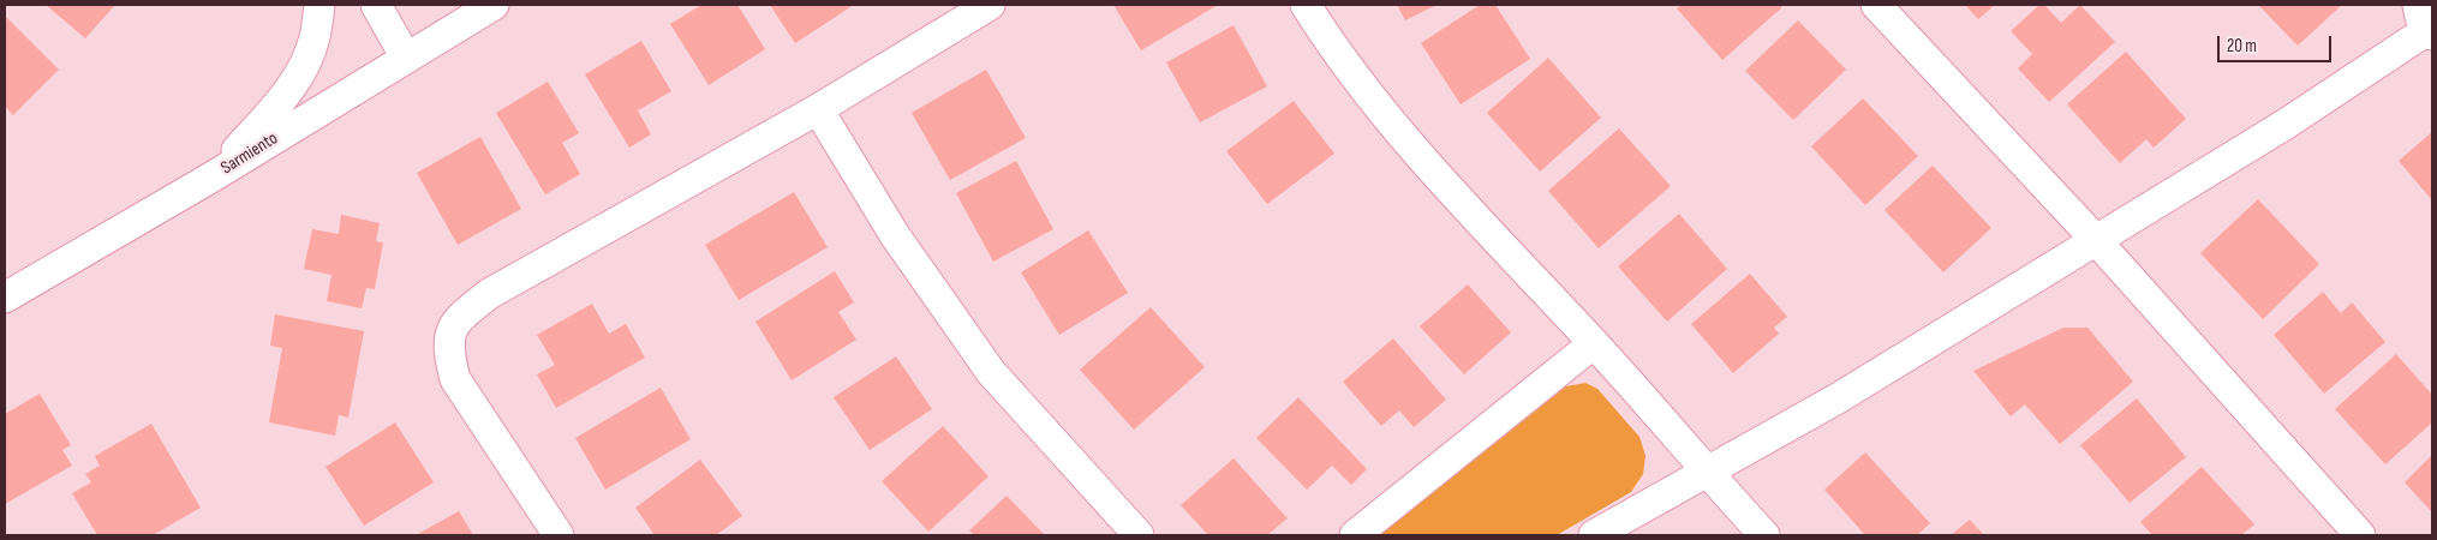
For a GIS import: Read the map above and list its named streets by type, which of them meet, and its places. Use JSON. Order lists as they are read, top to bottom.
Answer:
{
  "streets": {
    "street": ["Sarmiento"]
  },
  "scale_bar": "20 m"
}
